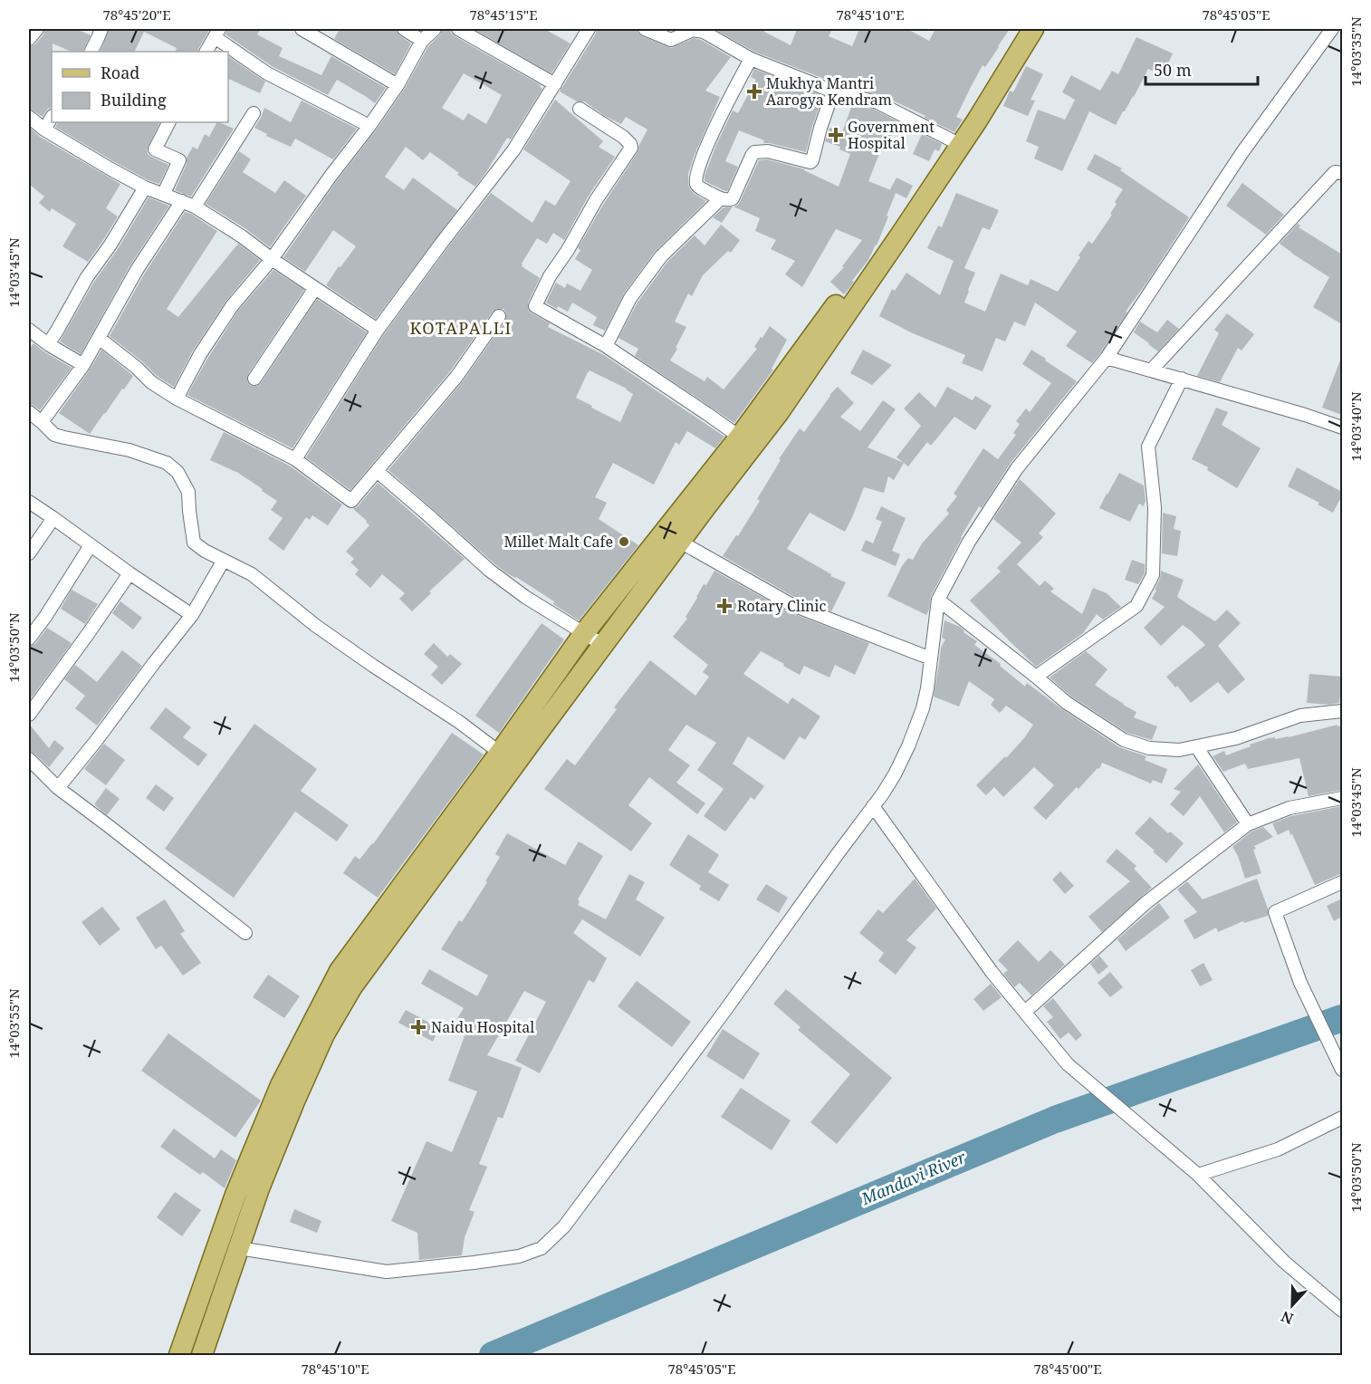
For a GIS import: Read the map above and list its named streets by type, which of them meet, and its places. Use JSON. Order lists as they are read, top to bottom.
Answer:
{
  "districts": ["KOTAPALLI"],
  "water": ["Mandavi River"],
  "places": {
    "health": [
      "Mukhya Mantri Aarogya Kendram",
      "Government Hospital",
      "Rotary Clinic",
      "Naidu Hospital"
    ],
    "other": ["Millet Malt Cafe"]
  },
  "legend": ["Road", "Building"],
  "scale_bar": "50 m",
  "north": "bottom",
  "coordinates": [
    "78°45'20\"E",
    "78°45'15\"E",
    "78°45'10\"E",
    "78°45'05\"E",
    "14°03'35\"N",
    "14°03'45\"N",
    "14°03'40\"N",
    "14°03'50\"N",
    "14°03'55\"N",
    "78°45'00\"E"
  ]
}
